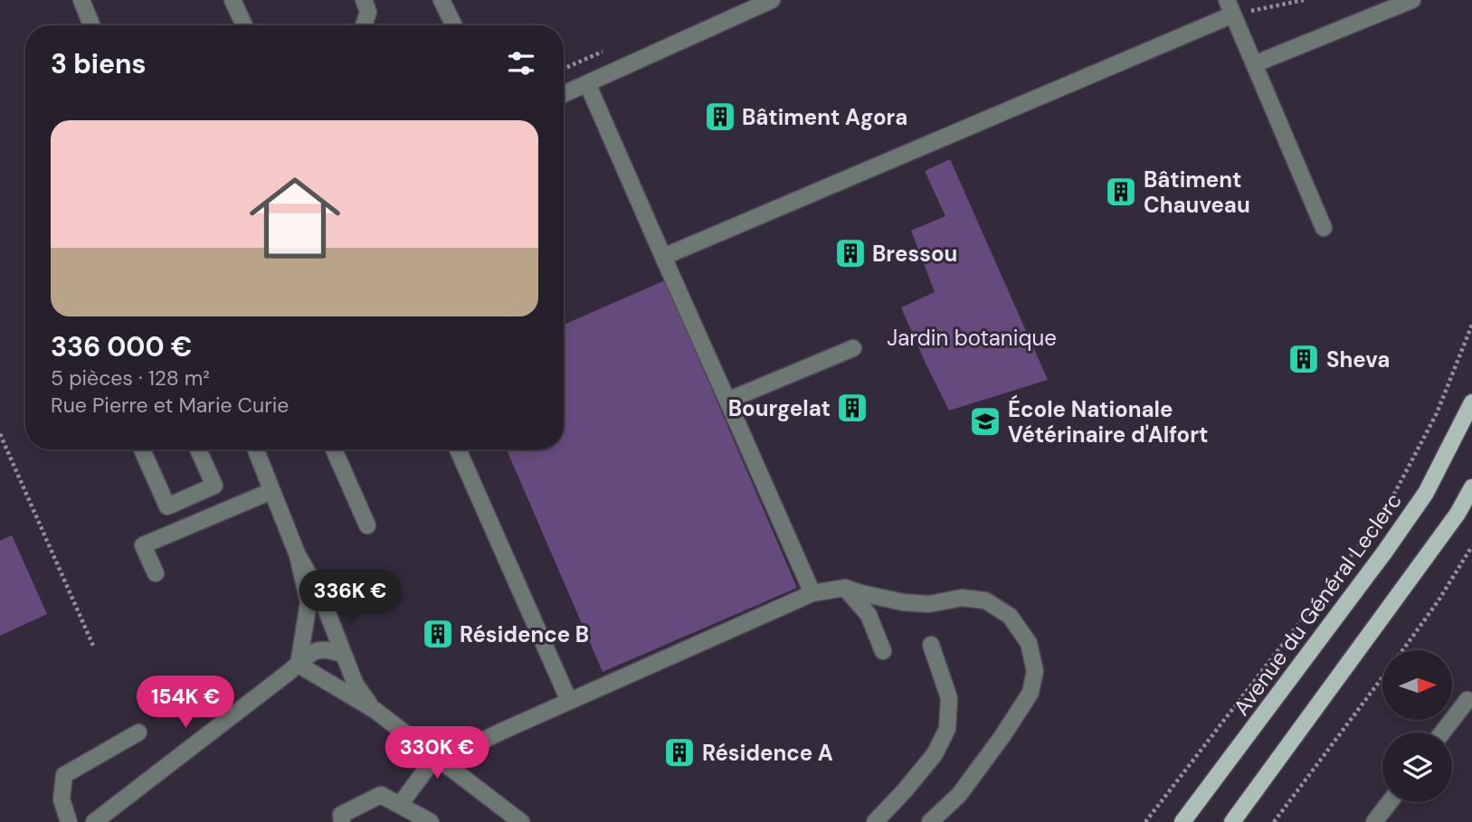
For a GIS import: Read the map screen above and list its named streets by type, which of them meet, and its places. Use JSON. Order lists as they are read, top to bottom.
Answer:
{
  "streets": {
    "main road": ["Avenue du Général Leclerc"]
  },
  "parks": ["Jardin botanique"],
  "places": {
    "building": [
      "Bâtiment Agora",
      "Bâtiment Chauveau",
      "Bressou",
      "Sheva",
      "Bourgelat",
      "Résidence B",
      "Résidence A"
    ],
    "school or university": ["École Nationale Vétérinaire d'Alfort"]
  },
  "north": "right",
  "page": {
    "heading": "3 biens",
    "list": [
      {
        "name": "336 000 €",
        "note": "5 pièces · 128 m² · Rue Pierre et Marie Curie"
      }
    ],
    "price": ["336K €", "154K €", "330K €"]
  }
}
